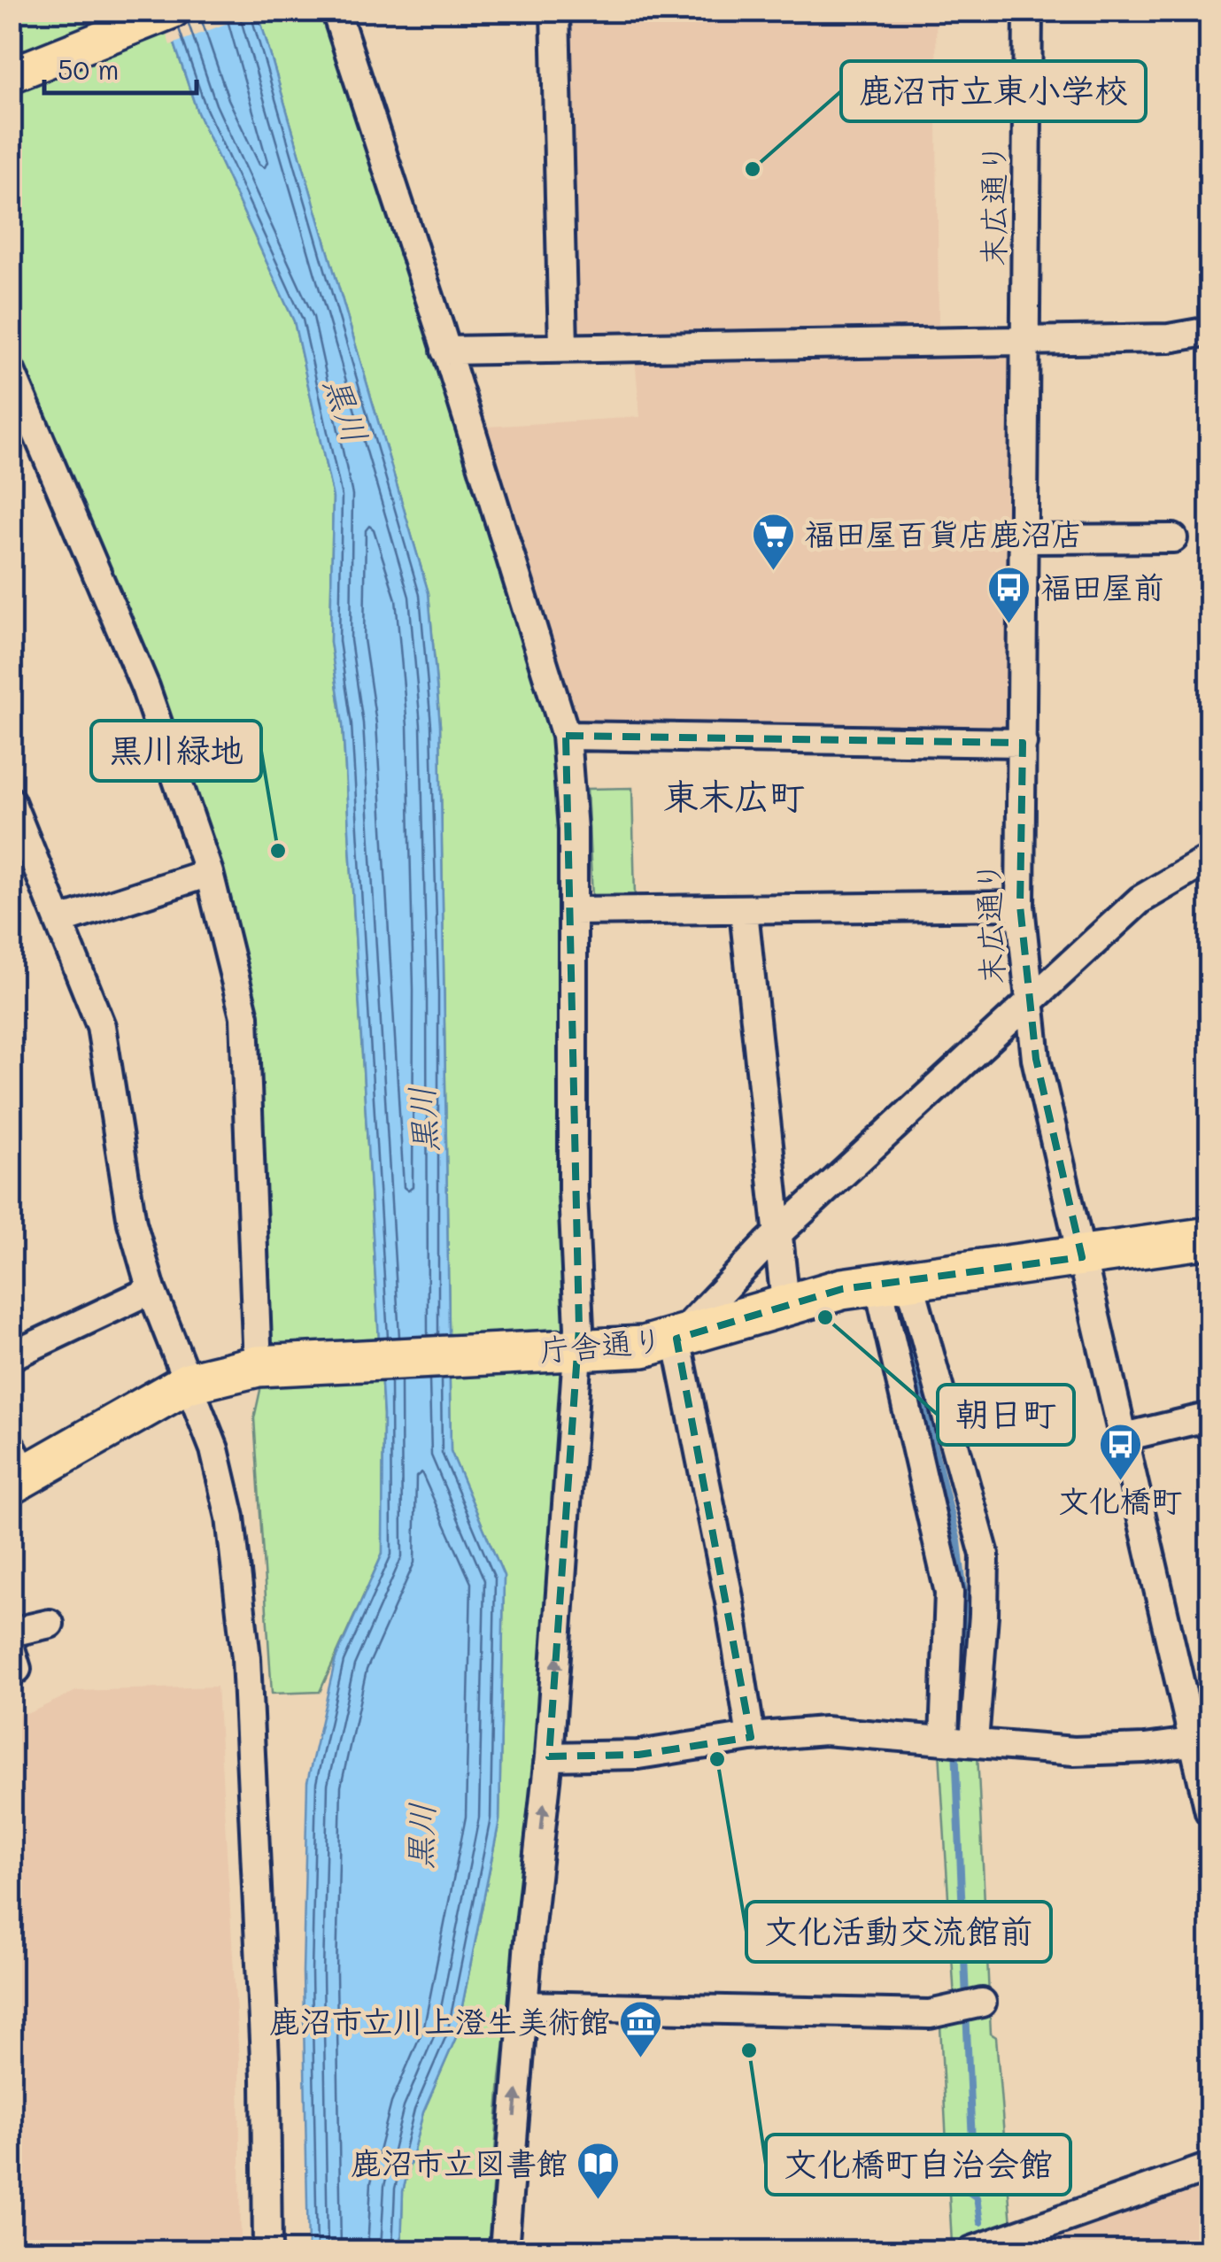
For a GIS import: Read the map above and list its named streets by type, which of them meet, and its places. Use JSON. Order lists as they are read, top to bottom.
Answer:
{
  "streets": {
    "highway": ["庁舎通り"],
    "street": ["末広通り"]
  },
  "crossings": [
    ["末広通り", "庁舎通り"]
  ],
  "districts": ["東末広町"],
  "water": ["黒川"],
  "places": {
    "other": [
      "鹿沼市立東小学校",
      "黒川緑地",
      "朝日町",
      "文化活動交流館前",
      "文化橋町自治会館"
    ],
    "supermarket": ["福田屋百貨店鹿沼店"],
    "bus stop": ["福田屋前", "文化橋町"],
    "museum": ["鹿沼市立川上澄生美術館"],
    "library": ["鹿沼市立図書館"]
  },
  "scale_bar": "50 m"
}
